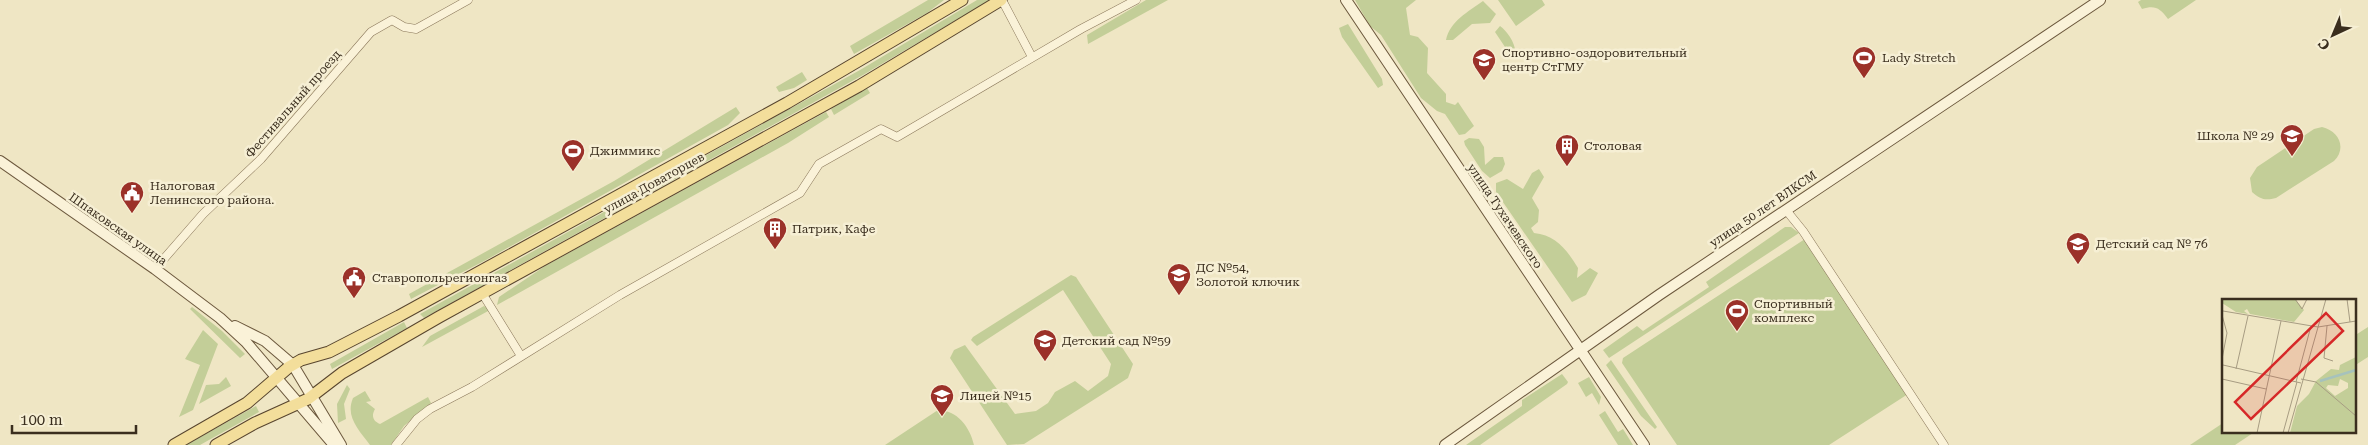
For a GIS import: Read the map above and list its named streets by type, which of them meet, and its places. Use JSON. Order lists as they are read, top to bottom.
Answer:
{
  "streets": {
    "main road": ["улица Доваторцев"],
    "street": [
      "Фестивальный проезд",
      "улица 50 лет ВЛКСМ",
      "улица Тухачевского",
      "Шпаковская улица"
    ]
  },
  "crossings": [
    ["Фестивальный проезд", "Шпаковская улица"],
    ["улица Доваторцев", "Шпаковская улица"],
    ["улица 50 лет ВЛКСМ", "улица Тухачевского"]
  ],
  "places": {
    "sports": ["Lady Stretch", "Джиммикс", "Спортивный комплекс"],
    "school or university": [
      "Спортивно-оздоровительный центр СтГМУ",
      "Школа № 29",
      "Детский сад № 76",
      "ДС №54, Золотой ключик",
      "Детский сад №59",
      "Лицей №15"
    ],
    "building": ["Столовая", "Патрик, Кафе"],
    "public building": ["Налоговая Ленинского района.", "Ставропольрегионгаз"]
  },
  "scale_bar": "100 m",
  "north": "bottom left"
}
